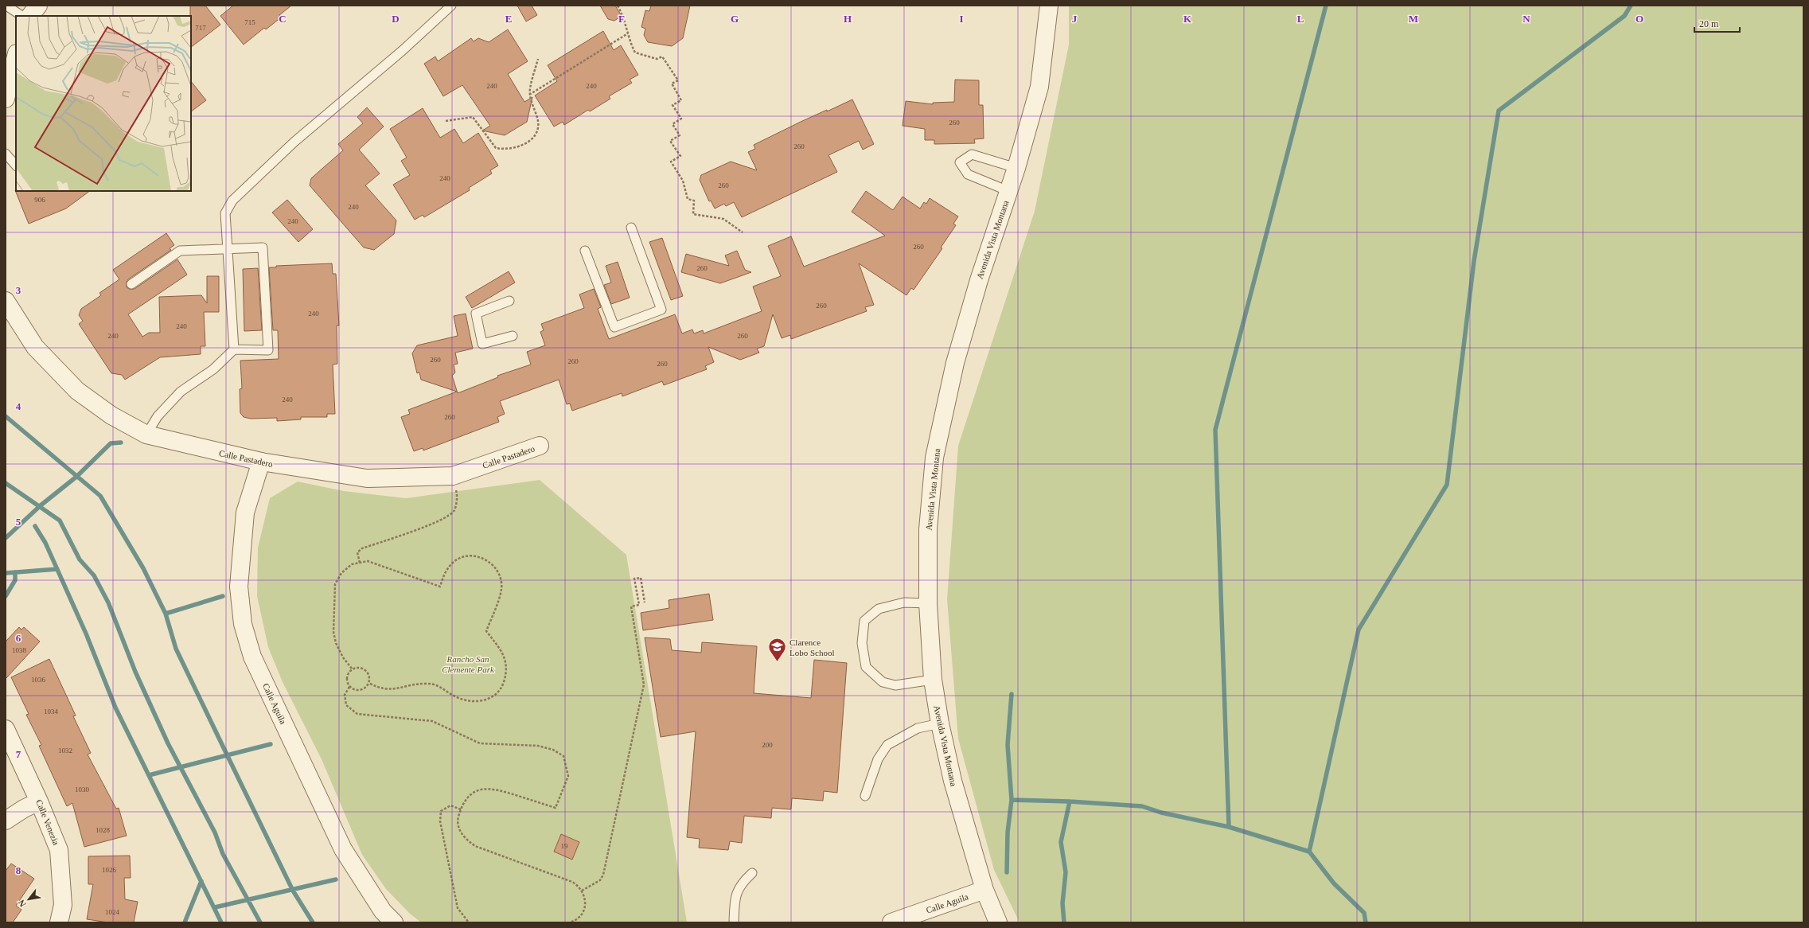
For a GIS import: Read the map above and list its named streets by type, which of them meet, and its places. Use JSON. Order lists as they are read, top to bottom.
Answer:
{
  "streets": {
    "street": [
      "Avenida Vista Montana",
      "Calle Pastadero",
      "Calle Aguila",
      "Calle Venezia"
    ]
  },
  "crossings": [
    ["Avenida Vista Montana", "Calle Aguila"],
    ["Calle Pastadero", "Calle Aguila"]
  ],
  "parks": ["Rancho San Clemente Park"],
  "places": {
    "school or university": ["Clarence Lobo School"]
  },
  "house_numbers": [
    "715",
    "717",
    "240",
    "240",
    "260",
    "260",
    "240",
    "260",
    "906",
    "240",
    "240",
    "260",
    "260",
    "260",
    "240",
    "240",
    "240",
    "260",
    "260",
    "260",
    "260",
    "240",
    "260",
    "1038",
    "1036",
    "1034",
    "200",
    "1032",
    "1030",
    "1028",
    "19",
    "1026",
    "1024"
  ],
  "scale_bar": "20 m",
  "north": "bottom left",
  "grid": {
    "columns": [
      "C",
      "D",
      "E",
      "F",
      "G",
      "H",
      "I",
      "J",
      "K",
      "L",
      "M",
      "N",
      "O"
    ],
    "rows": [
      "3",
      "4",
      "5",
      "6",
      "7",
      "8"
    ]
  }
}
